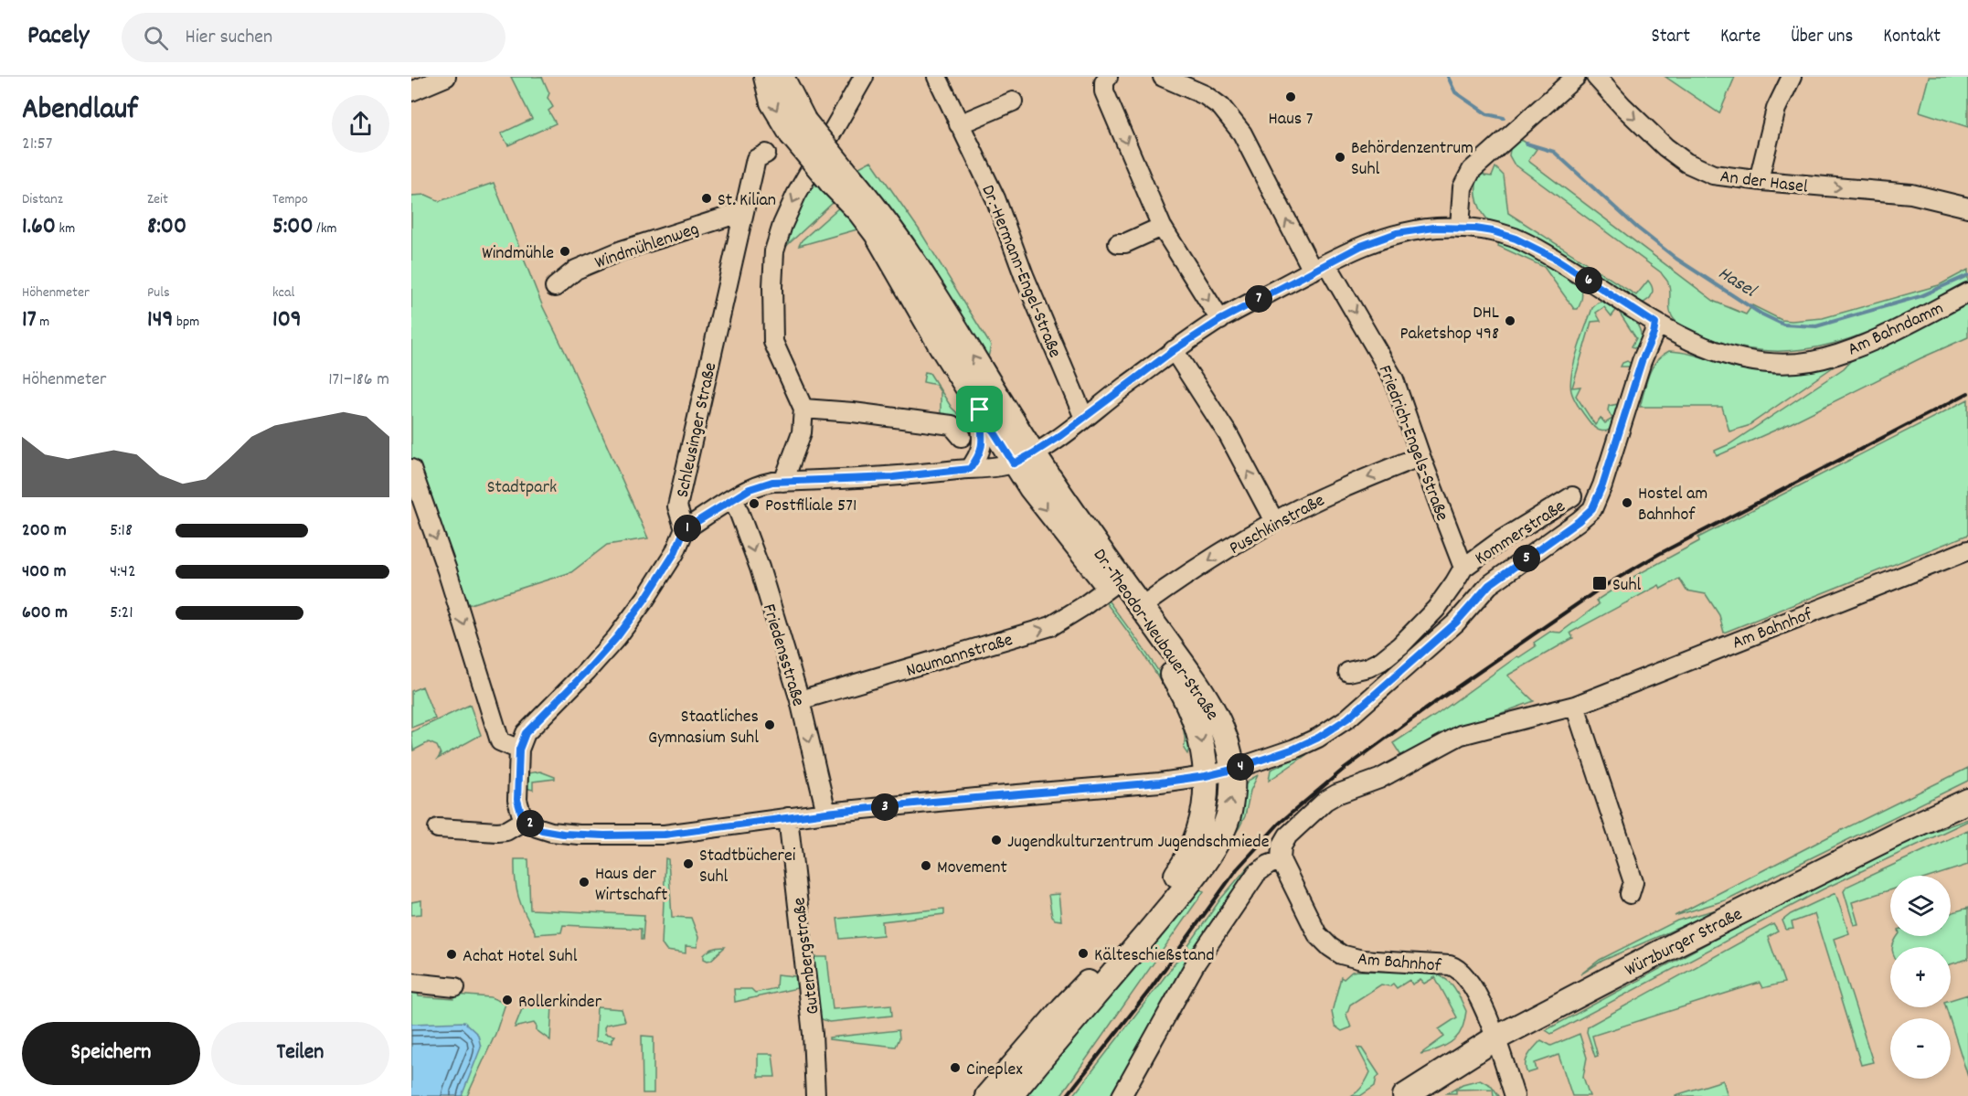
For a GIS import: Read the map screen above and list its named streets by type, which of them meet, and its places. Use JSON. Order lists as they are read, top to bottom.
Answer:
{
  "streets": {
    "main road": ["Dr.-Theodor-Neubauer-Straße", "Würzburger Straße"],
    "street": [
      "An der Hasel",
      "Windmühlenweg",
      "Dr.-Hermann-Engel-Straße",
      "Am Bahndamm",
      "Schleusinger Straße",
      "Friedrich-Engels-Straße",
      "Puschkinstraße",
      "Kommerstraße",
      "Am Bahnhof",
      "Naumannstraße",
      "Friedensstraße",
      "Gutenbergstraße"
    ]
  },
  "crossings": [
    ["Windmühlenweg", "Schleusinger Straße"],
    ["Dr.-Hermann-Engel-Straße", "Am Bahndamm"],
    ["Am Bahndamm", "Friedrich-Engels-Straße"],
    ["Am Bahndamm", "Dr.-Theodor-Neubauer-Straße"],
    ["Friedrich-Engels-Straße", "Puschkinstraße"],
    ["Friedrich-Engels-Straße", "Kommerstraße"],
    ["Puschkinstraße", "Dr.-Theodor-Neubauer-Straße"],
    ["Am Bahnhof", "Würzburger Straße"],
    ["Dr.-Theodor-Neubauer-Straße", "Naumannstraße"],
    ["Naumannstraße", "Friedensstraße"]
  ],
  "one_way": ["An der Hasel", "Puschkinstraße", "Friedensstraße"],
  "water": ["Hasel"],
  "parks": ["Stadtpark"],
  "places": {
    "other": [
      "Haus 7",
      "Behördenzentrum Suhl",
      "St. Kilian",
      "Windmühle",
      "DHL Paketshop 498",
      "Hostel am Bahnhof",
      "Postfiliale 571",
      "Staatliches Gymnasium Suhl",
      "Jugendkulturzentrum Jugendschmiede",
      "Stadtbücherei Suhl",
      "Movement",
      "Haus der Wirtschaft",
      "Kälteschießstand",
      "Achat Hotel Suhl",
      "Rollerkinder",
      "Cineplex"
    ],
    "transit": ["Suhl"]
  },
  "page": {
    "header": "Pacely",
    "search": "Hier suchen",
    "nav": [
      "Start",
      "Karte",
      "Über uns",
      "Kontakt"
    ],
    "heading": ["Abendlauf", "21:57"],
    "stats": [
      ["Distanz", "1.60 km"],
      ["Zeit", "8:00"],
      ["Tempo", "5:00 /km"],
      ["Höhenmeter", "17 m"],
      ["Puls", "149 bpm"],
      ["kcal", "109"]
    ],
    "pins": [
      "6",
      "7",
      "1",
      "5",
      "4",
      "3",
      "2"
    ],
    "chart": ["Höhenmeter", "171–186 m"],
    "list": [
      {
        "name": "200 m",
        "note": "5:18"
      },
      {
        "name": "400 m",
        "note": "4:42"
      },
      {
        "name": "600 m",
        "note": "5:21"
      }
    ],
    "map_buttons": ["+", "−"],
    "buttons": ["Speichern", "Teilen"]
  }
}
